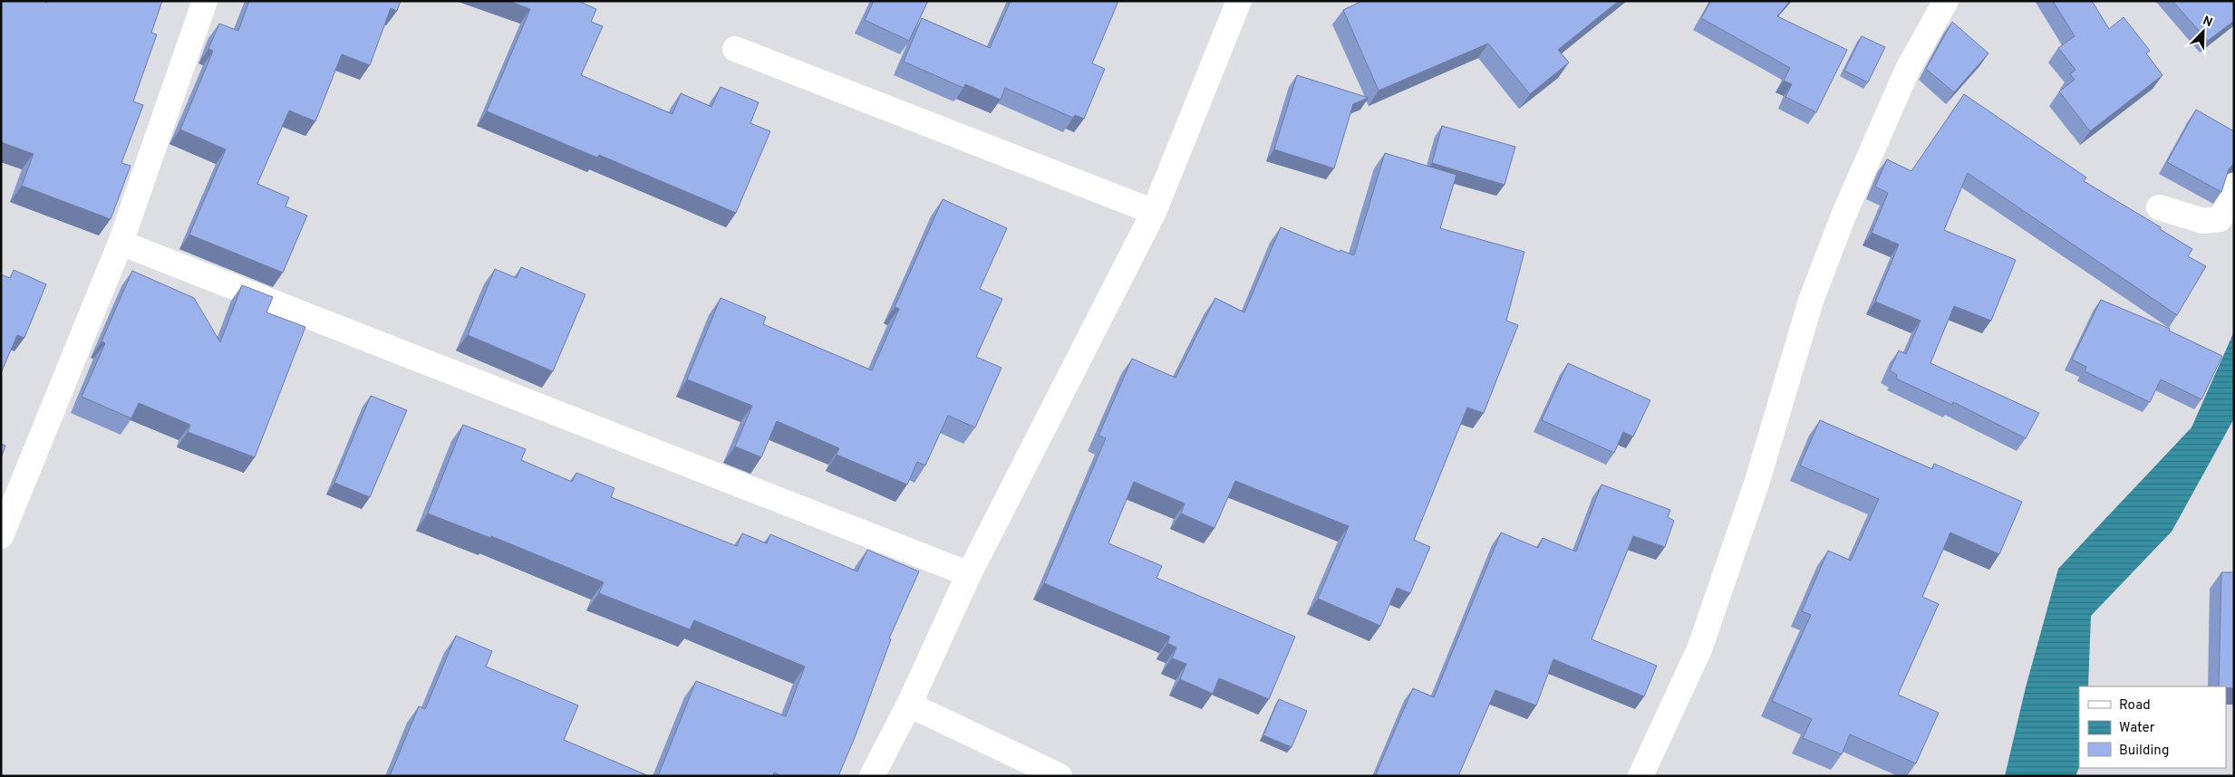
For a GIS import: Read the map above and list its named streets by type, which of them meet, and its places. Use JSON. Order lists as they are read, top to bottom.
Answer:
{
  "legend": ["Road", "Water", "Building"],
  "north": "top right"
}
